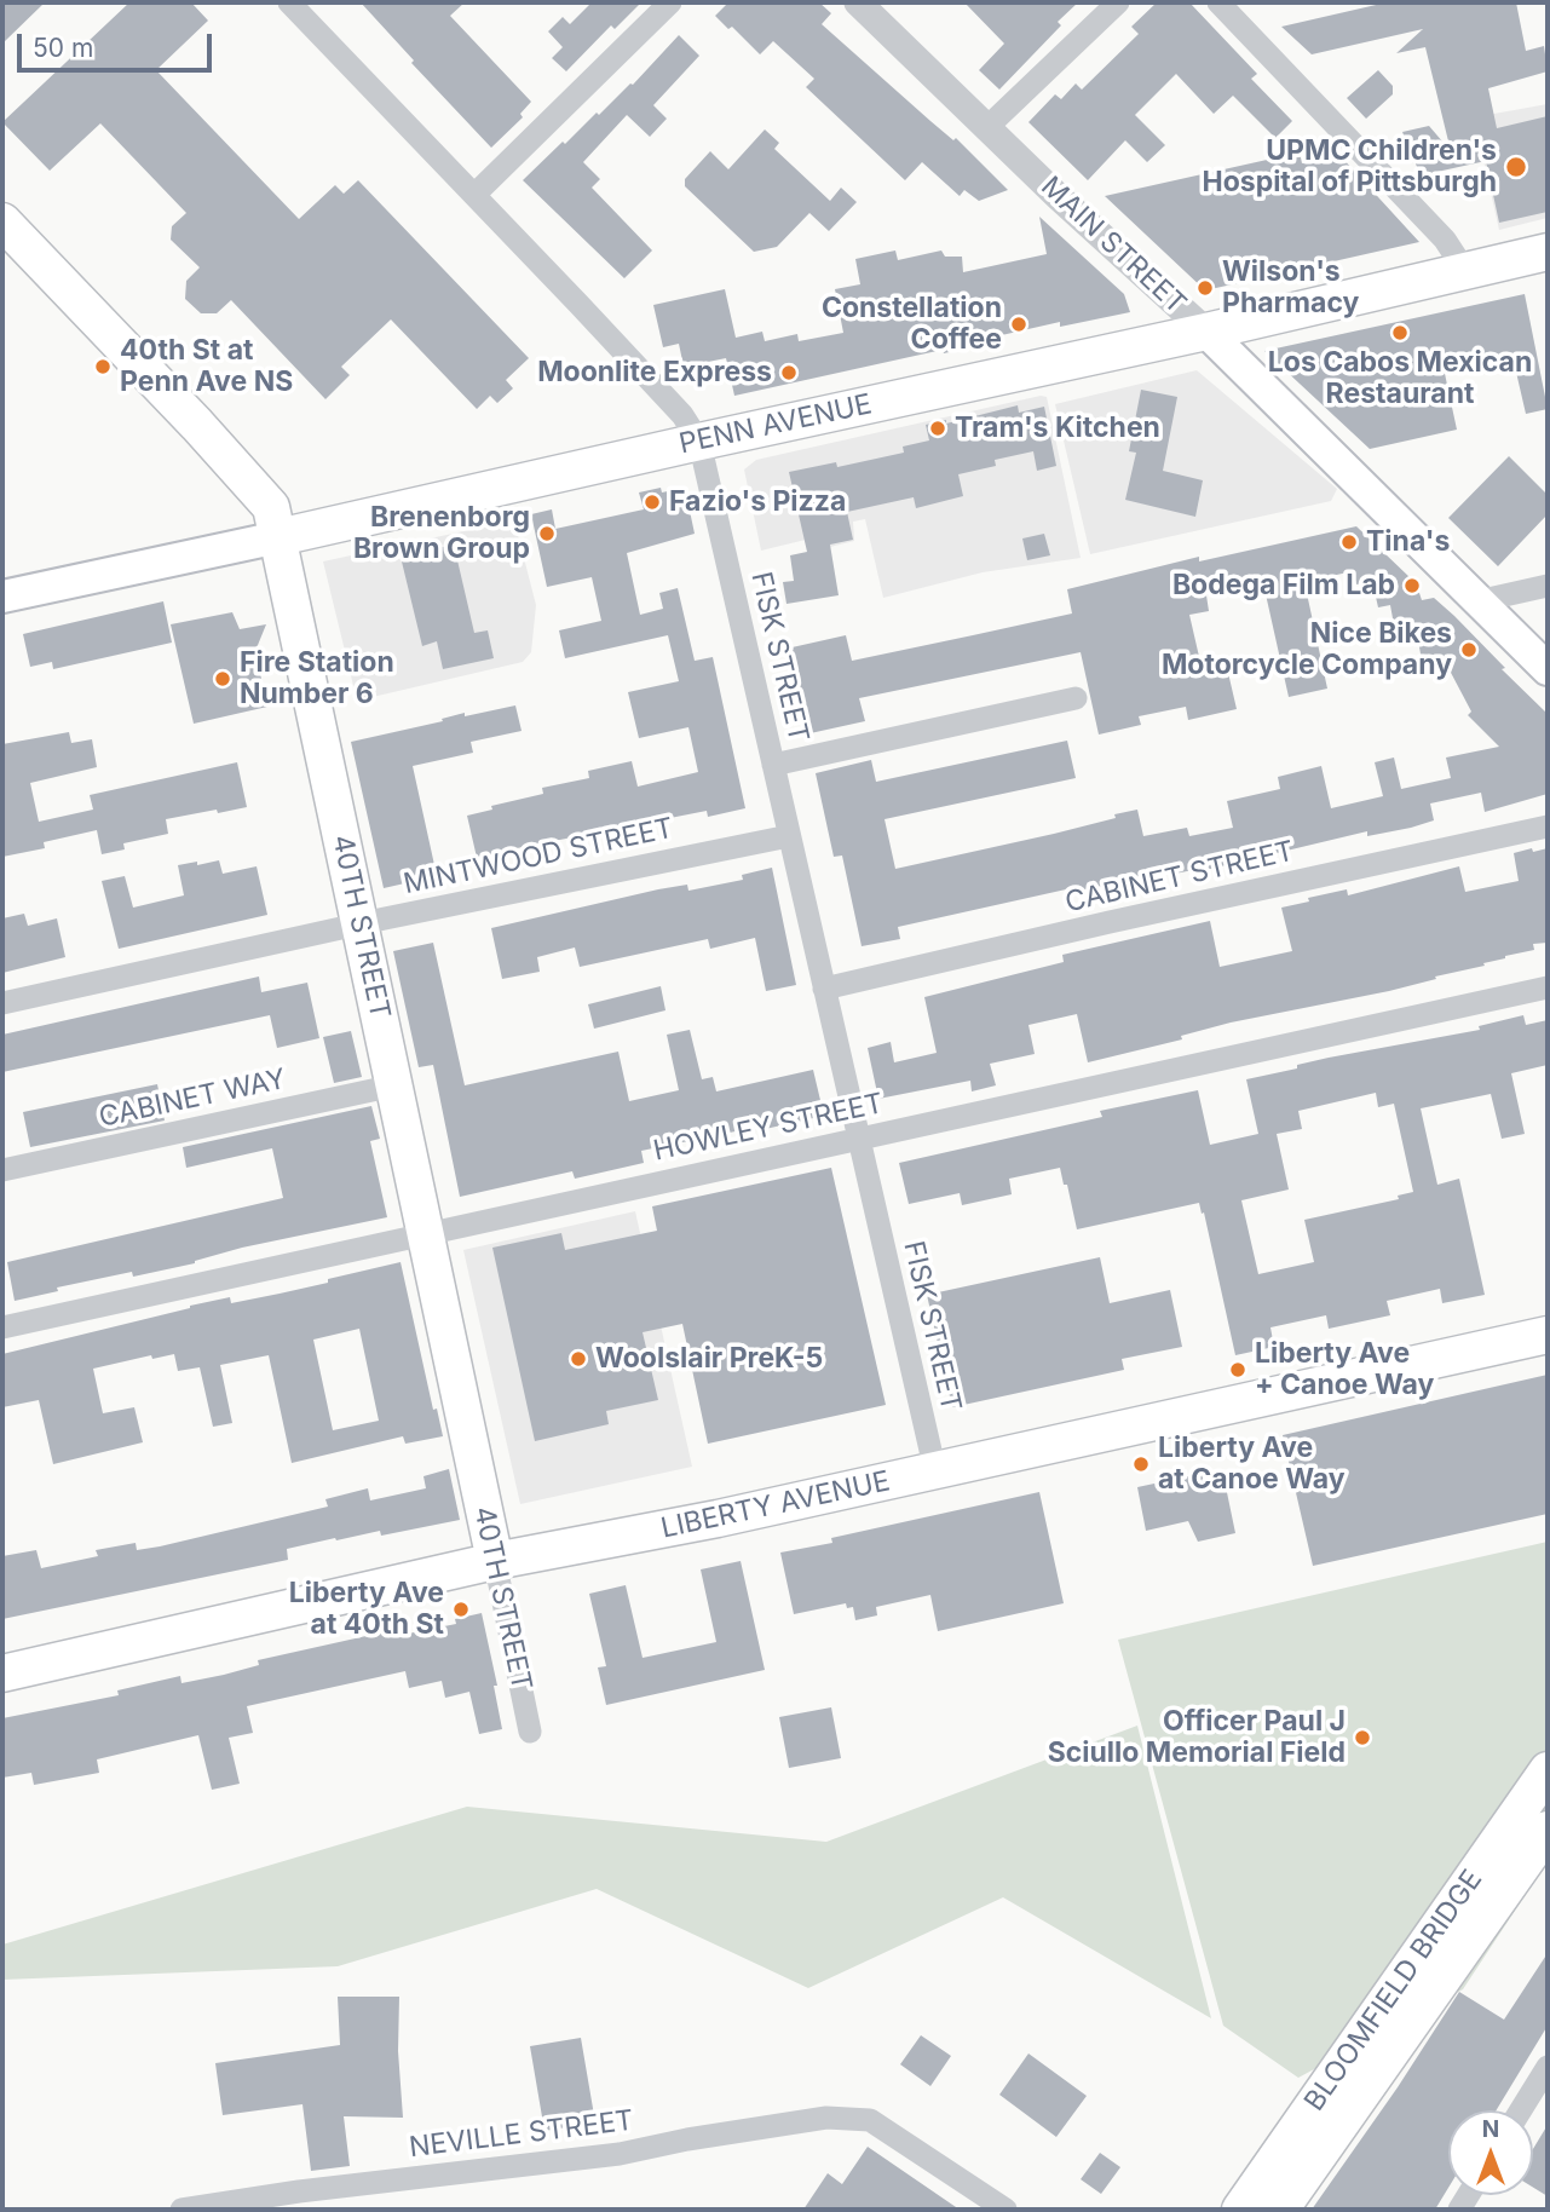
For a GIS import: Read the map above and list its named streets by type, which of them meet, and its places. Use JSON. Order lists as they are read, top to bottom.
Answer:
{
  "streets": {
    "main road": [
      "MAIN STREET",
      "PENN AVENUE",
      "40TH STREET",
      "LIBERTY AVENUE",
      "BLOOMFIELD BRIDGE"
    ],
    "street": [
      "FISK STREET",
      "MINTWOOD STREET",
      "CABINET STREET",
      "CABINET WAY",
      "HOWLEY STREET",
      "NEVILLE STREET"
    ]
  },
  "crossings": [
    ["MAIN STREET", "PENN AVENUE"],
    ["PENN AVENUE", "FISK STREET"],
    ["PENN AVENUE", "40TH STREET"],
    ["FISK STREET", "MINTWOOD STREET"],
    ["FISK STREET", "CABINET STREET"],
    ["FISK STREET", "HOWLEY STREET"],
    ["FISK STREET", "LIBERTY AVENUE"],
    ["MINTWOOD STREET", "40TH STREET"],
    ["40TH STREET", "CABINET WAY"],
    ["40TH STREET", "HOWLEY STREET"],
    ["40TH STREET", "LIBERTY AVENUE"]
  ],
  "places": [
    "UPMC Children's Hospital of Pittsburgh",
    "Wilson's Pharmacy",
    "Constellation Coffee",
    "Los Cabos Mexican Restaurant",
    "40th St at Penn Ave NS",
    "Moonlite Express",
    "Tram's Kitchen",
    "Fazio's Pizza",
    "Brenenborg Brown Group",
    "Tina's",
    "Bodega Film Lab",
    "Nice Bikes Motorcycle Company",
    "Fire Station Number 6",
    "Woolslair PreK-5",
    "Liberty Ave + Canoe Way",
    "Liberty Ave at Canoe Way",
    "Liberty Ave at 40th St",
    "Officer Paul J Sciullo Memorial Field"
  ],
  "scale_bar": "50 m",
  "north": "top"
}
